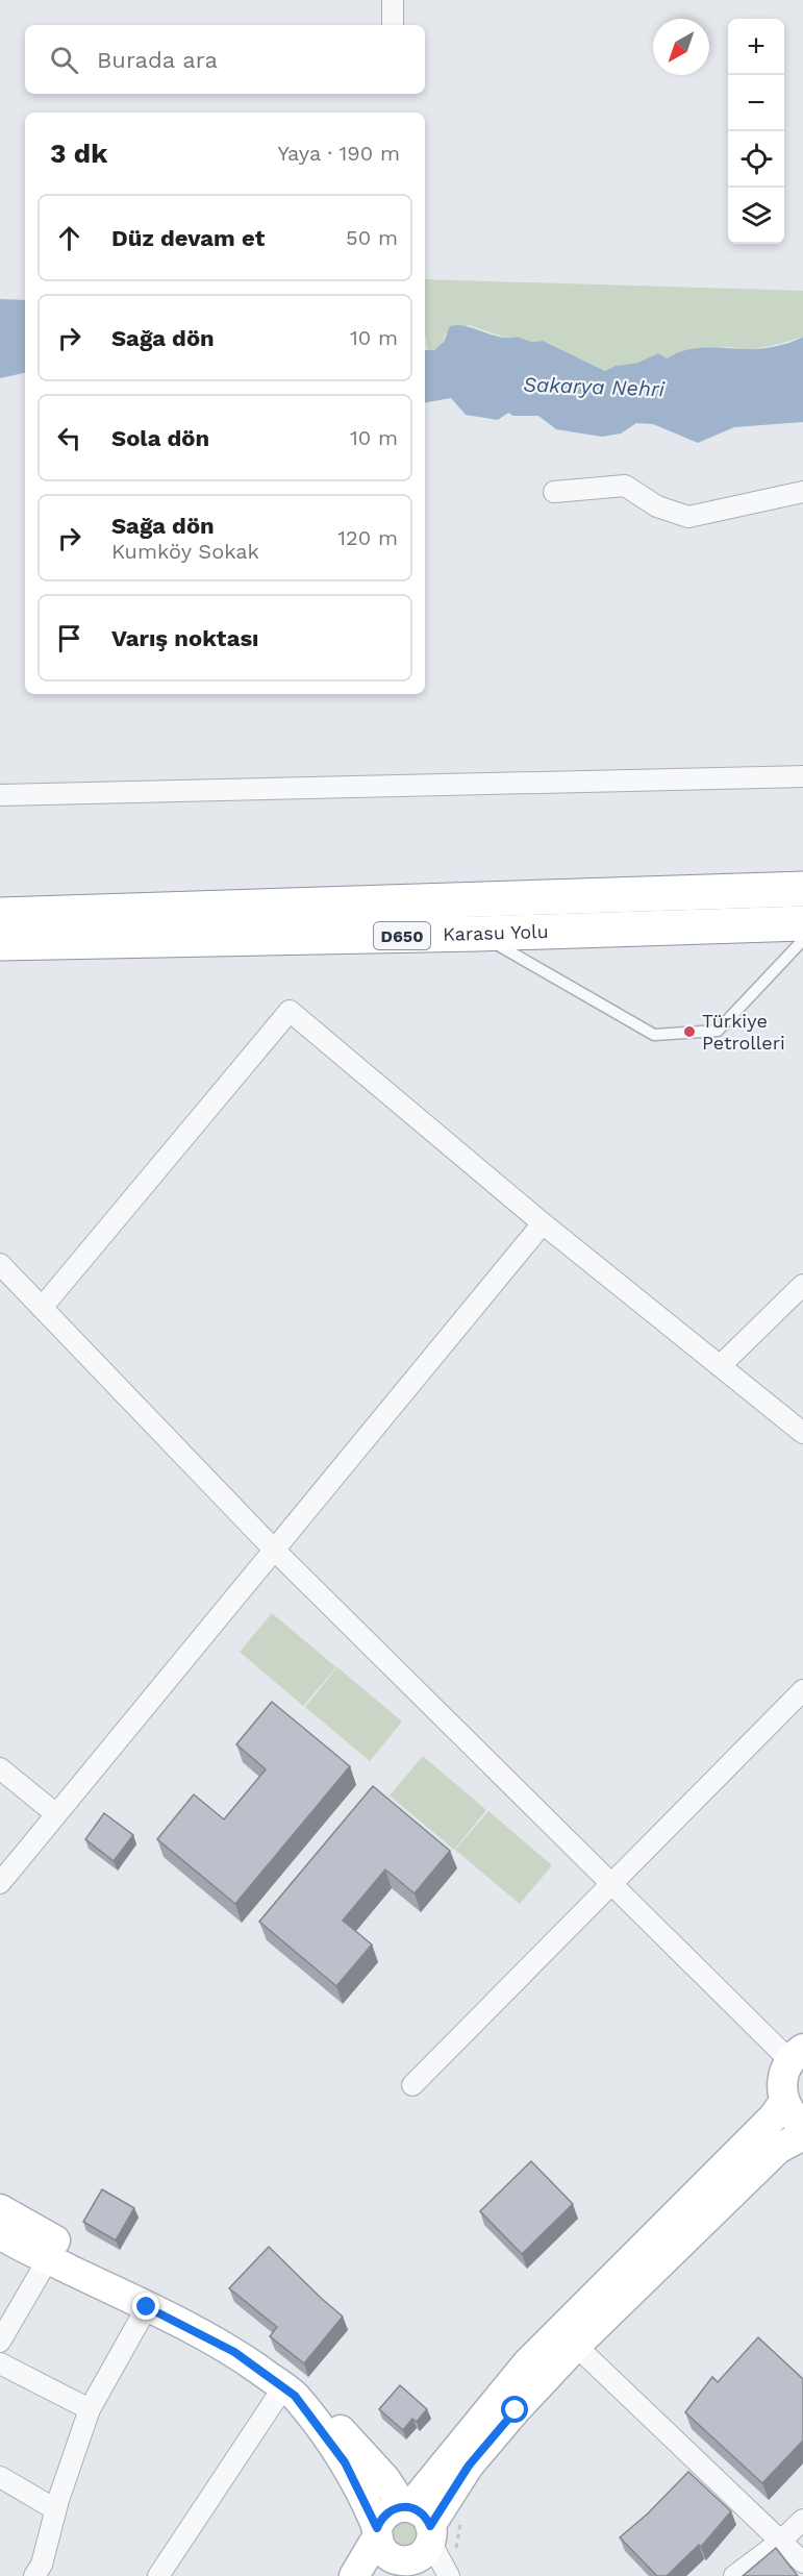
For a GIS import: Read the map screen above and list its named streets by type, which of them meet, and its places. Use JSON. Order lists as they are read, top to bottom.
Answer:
{
  "streets": {
    "highway": ["Karasu Yolu", "D650"]
  },
  "water": ["Sakarya Nehri"],
  "places": ["Türkiye Petrolleri"],
  "north": "bottom left",
  "page": {
    "map_buttons": ["+", "−"],
    "search": "Burada ara",
    "heading": ["3 dk", "Yaya · 190 m"],
    "list": [
      ["Düz devam et", "50 m"],
      ["Sağa dön", "10 m"],
      ["Sola dön", "10 m"],
      ["Sağa dön", "Kumköy Sokak", "120 m"],
      "Varış noktası"
    ]
  }
}
